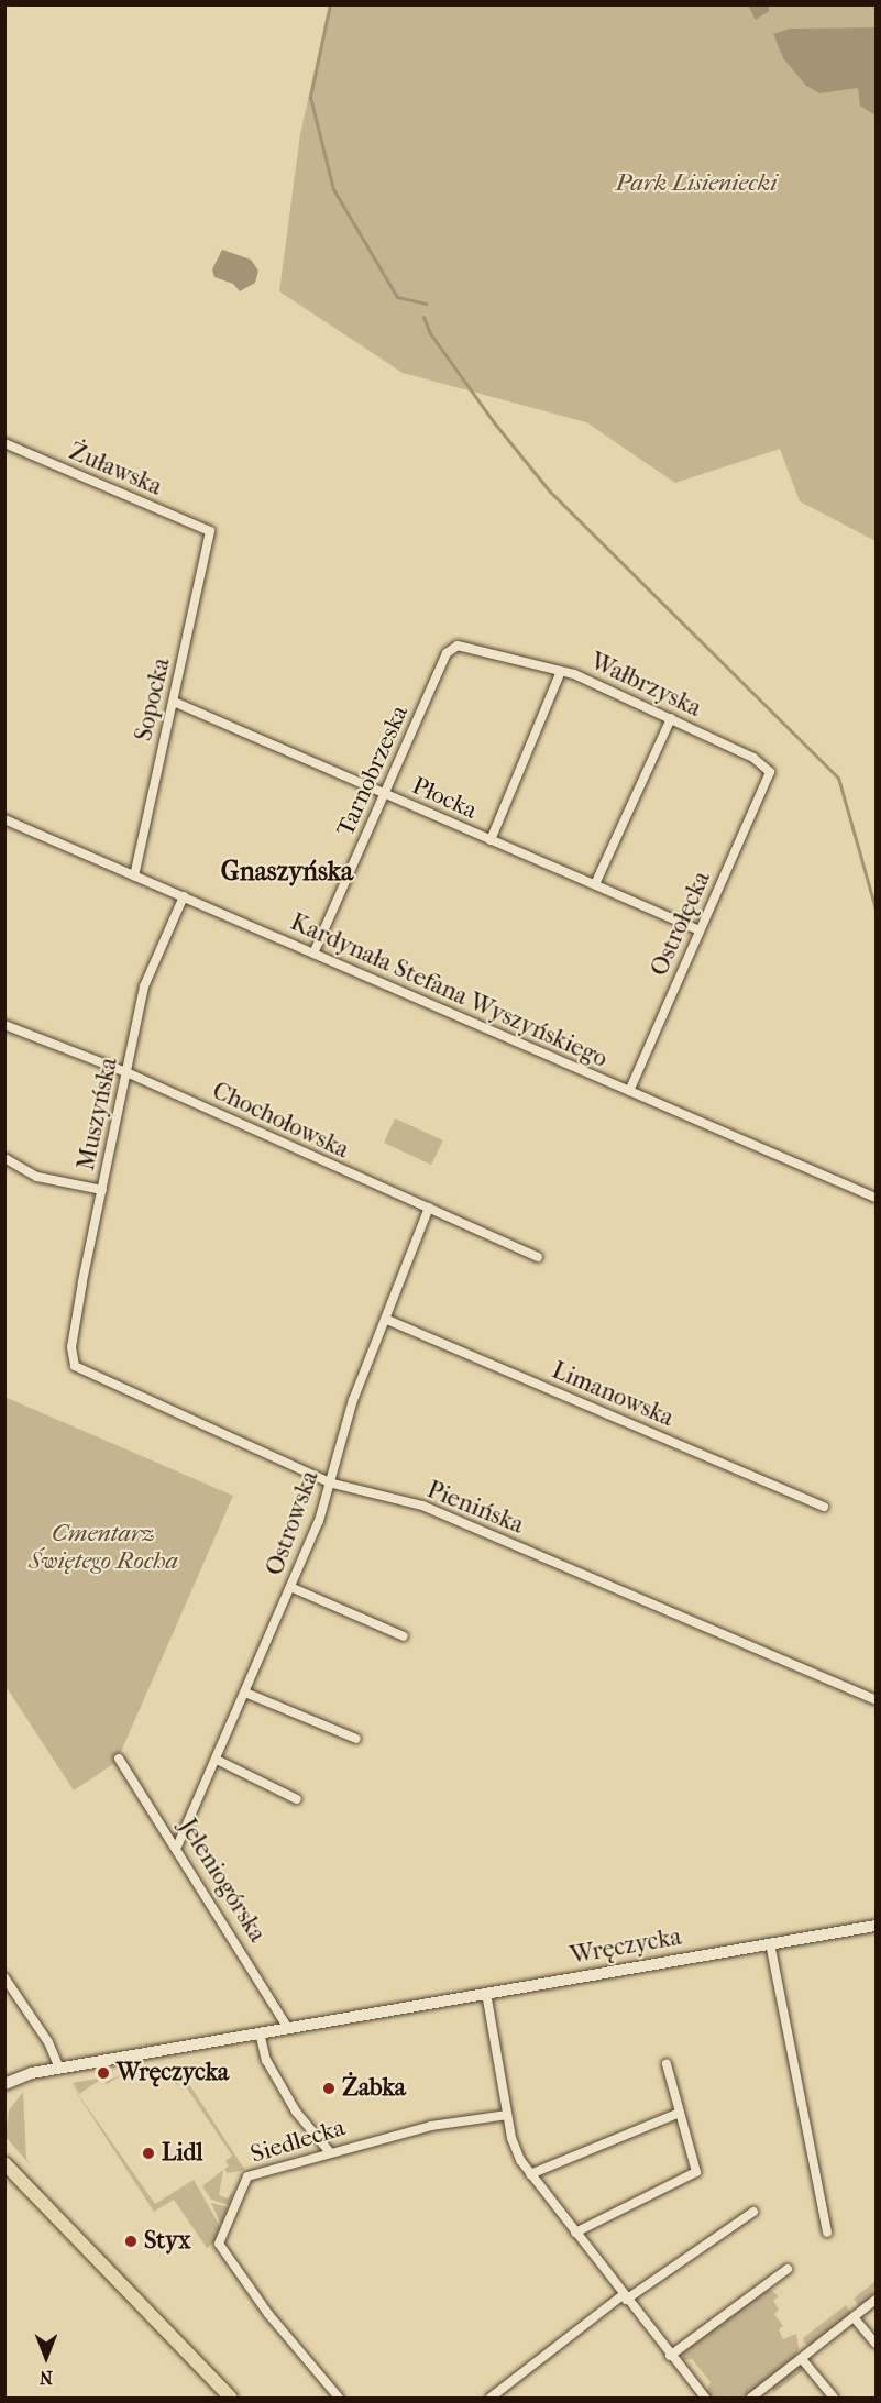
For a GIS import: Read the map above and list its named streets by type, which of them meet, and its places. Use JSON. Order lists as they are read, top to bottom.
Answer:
{
  "streets": {
    "main road": ["Wręczycka"],
    "street": [
      "Żuławska",
      "Wałbrzyska",
      "Sopocka",
      "Tarnobrzeska",
      "Płocka",
      "Ostrołęcka",
      "Kardynała Stefana Wyszyńskiego",
      "Muszyńska",
      "Chochołowska",
      "Limanowska",
      "Pienińska",
      "Ostrowska",
      "Jeleniogórska",
      "Siedlecka"
    ]
  },
  "crossings": [
    ["Żuławska", "Sopocka"],
    ["Wałbrzyska", "Tarnobrzeska"],
    ["Wałbrzyska", "Ostrołęcka"],
    ["Sopocka", "Płocka"],
    ["Sopocka", "Kardynała Stefana Wyszyńskiego"],
    ["Tarnobrzeska", "Płocka"],
    ["Tarnobrzeska", "Kardynała Stefana Wyszyńskiego"],
    ["Płocka", "Ostrołęcka"],
    ["Ostrołęcka", "Kardynała Stefana Wyszyńskiego"],
    ["Kardynała Stefana Wyszyńskiego", "Muszyńska"],
    ["Muszyńska", "Chochołowska"],
    ["Muszyńska", "Pienińska"],
    ["Chochołowska", "Ostrowska"],
    ["Limanowska", "Ostrowska"],
    ["Pienińska", "Ostrowska"],
    ["Ostrowska", "Jeleniogórska"],
    ["Jeleniogórska", "Wręczycka"]
  ],
  "districts": ["Gnaszyńska"],
  "parks": ["Park Lisieniecki", "Cmentarz Świętego Rocha"],
  "places": [
    "Wręczycka",
    "Żabka",
    "Lidl",
    "Styx"
  ],
  "north": "bottom"
}
